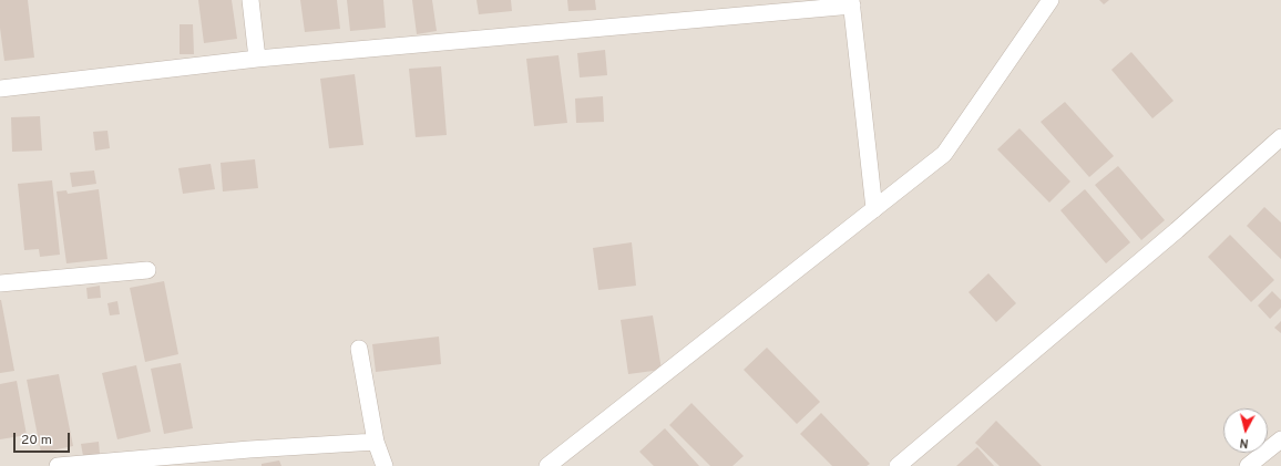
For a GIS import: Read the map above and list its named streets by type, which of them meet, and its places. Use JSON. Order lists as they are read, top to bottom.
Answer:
{
  "scale_bar": "20 m",
  "north": "bottom"
}
